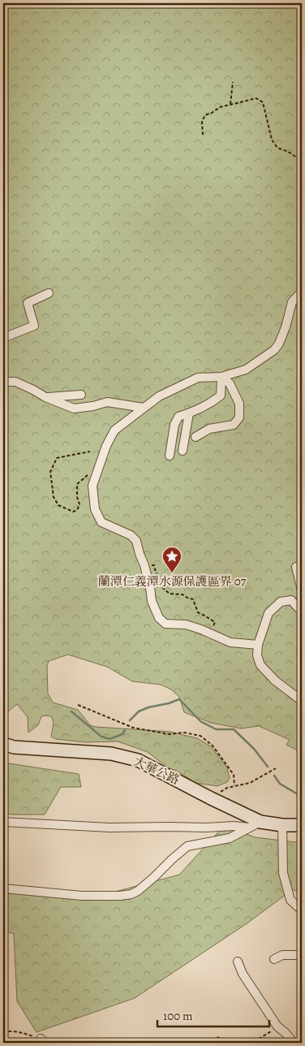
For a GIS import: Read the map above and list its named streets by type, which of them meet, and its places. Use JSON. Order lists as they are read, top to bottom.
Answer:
{
  "streets": {
    "main road": ["大華公路"]
  },
  "places": {
    "place": ["蘭潭仁義潭水源保護區界 07"]
  },
  "scale_bar": "100 m"
}
